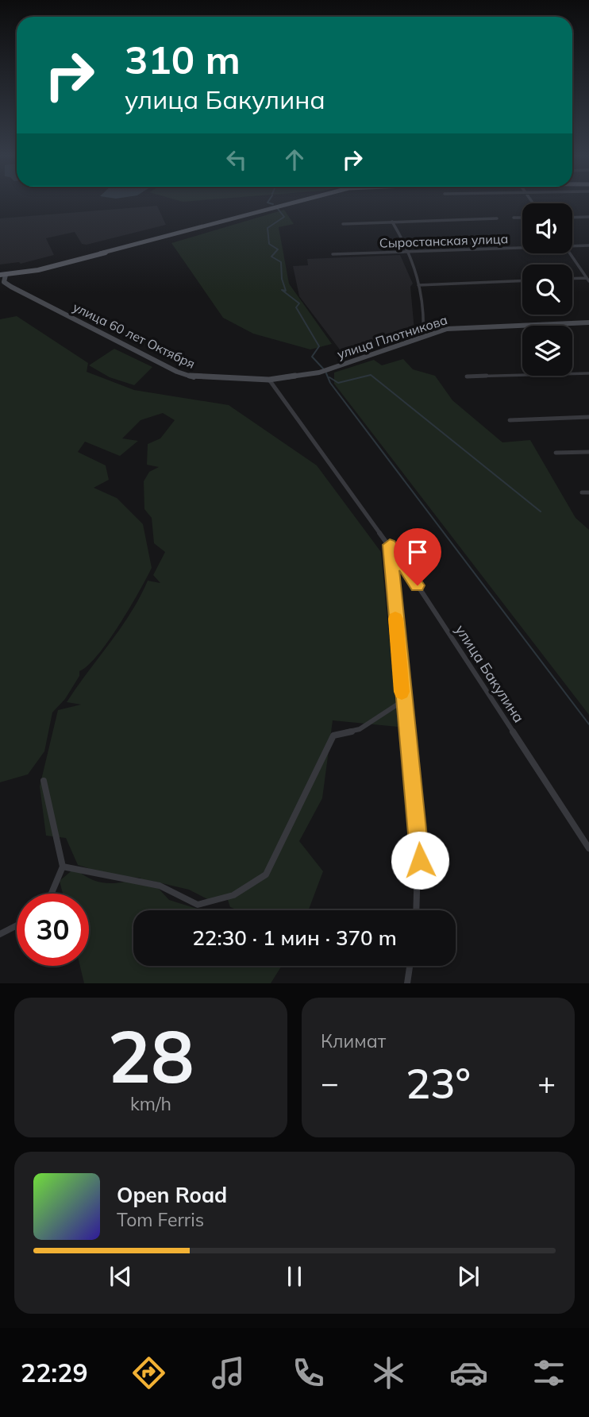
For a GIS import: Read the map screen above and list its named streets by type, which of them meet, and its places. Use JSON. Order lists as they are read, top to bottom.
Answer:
{
  "streets": {
    "street": [
      "Сыростанская улица",
      "улица 60 лет Октября",
      "улица Плотникова",
      "улица Бакулина"
    ]
  },
  "crossings": [
    ["улица 60 лет Октября", "улица Плотникова"],
    ["улица 60 лет Октября", "улица Бакулина"],
    ["улица Плотникова", "улица Бакулина"]
  ],
  "page": {
    "turn": ["310 m", "улица Бакулина"],
    "limit": "30",
    "trip": "22:30 · 1 мин · 370 m",
    "tile": [
      ["28", "km/h"],
      "Климат"
    ],
    "heat": ["−", "23°", "+"],
    "song": ["Open Road", "Tom Ferris"],
    "tabs": "22:29"
  }
}
